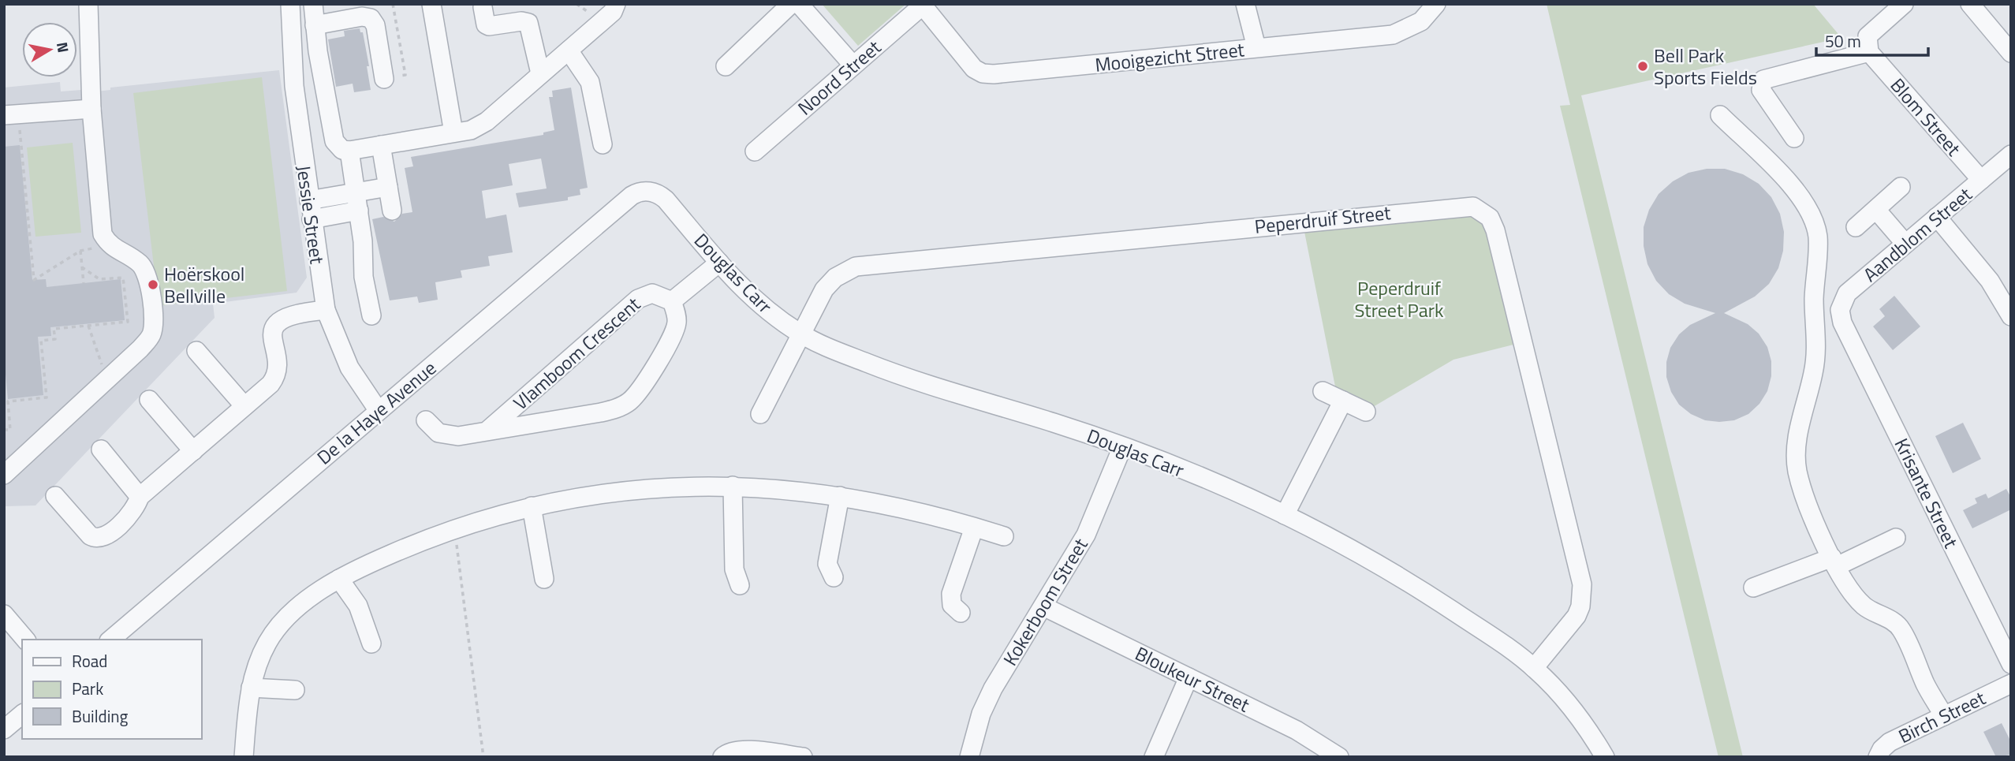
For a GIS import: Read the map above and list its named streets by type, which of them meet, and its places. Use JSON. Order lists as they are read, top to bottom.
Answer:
{
  "streets": {
    "street": [
      "Mooigezicht Street",
      "Noord Street",
      "Blom Street",
      "Jessie Street",
      "Peperdruif Street",
      "Aandblom Street",
      "Douglas Carr",
      "Vlamboom Crescent",
      "De la Haye Avenue",
      "Krisante Street",
      "Kokerboom Street",
      "Bloukeur Street",
      "Birch Street"
    ]
  },
  "crossings": [
    ["Mooigezicht Street", "Noord Street"],
    ["Blom Street", "Aandblom Street"],
    ["Jessie Street", "De la Haye Avenue"],
    ["Peperdruif Street", "Douglas Carr"],
    ["Aandblom Street", "Krisante Street"],
    ["Douglas Carr", "Vlamboom Crescent"],
    ["Douglas Carr", "De la Haye Avenue"],
    ["Douglas Carr", "Kokerboom Street"],
    ["Kokerboom Street", "Bloukeur Street"]
  ],
  "parks": ["Peperdruif Street Park"],
  "places": ["Bell Park Sports Fields", "Hoërskool Bellville"],
  "legend": ["Road", "Park", "Building"],
  "scale_bar": "50 m",
  "north": "right"
}
